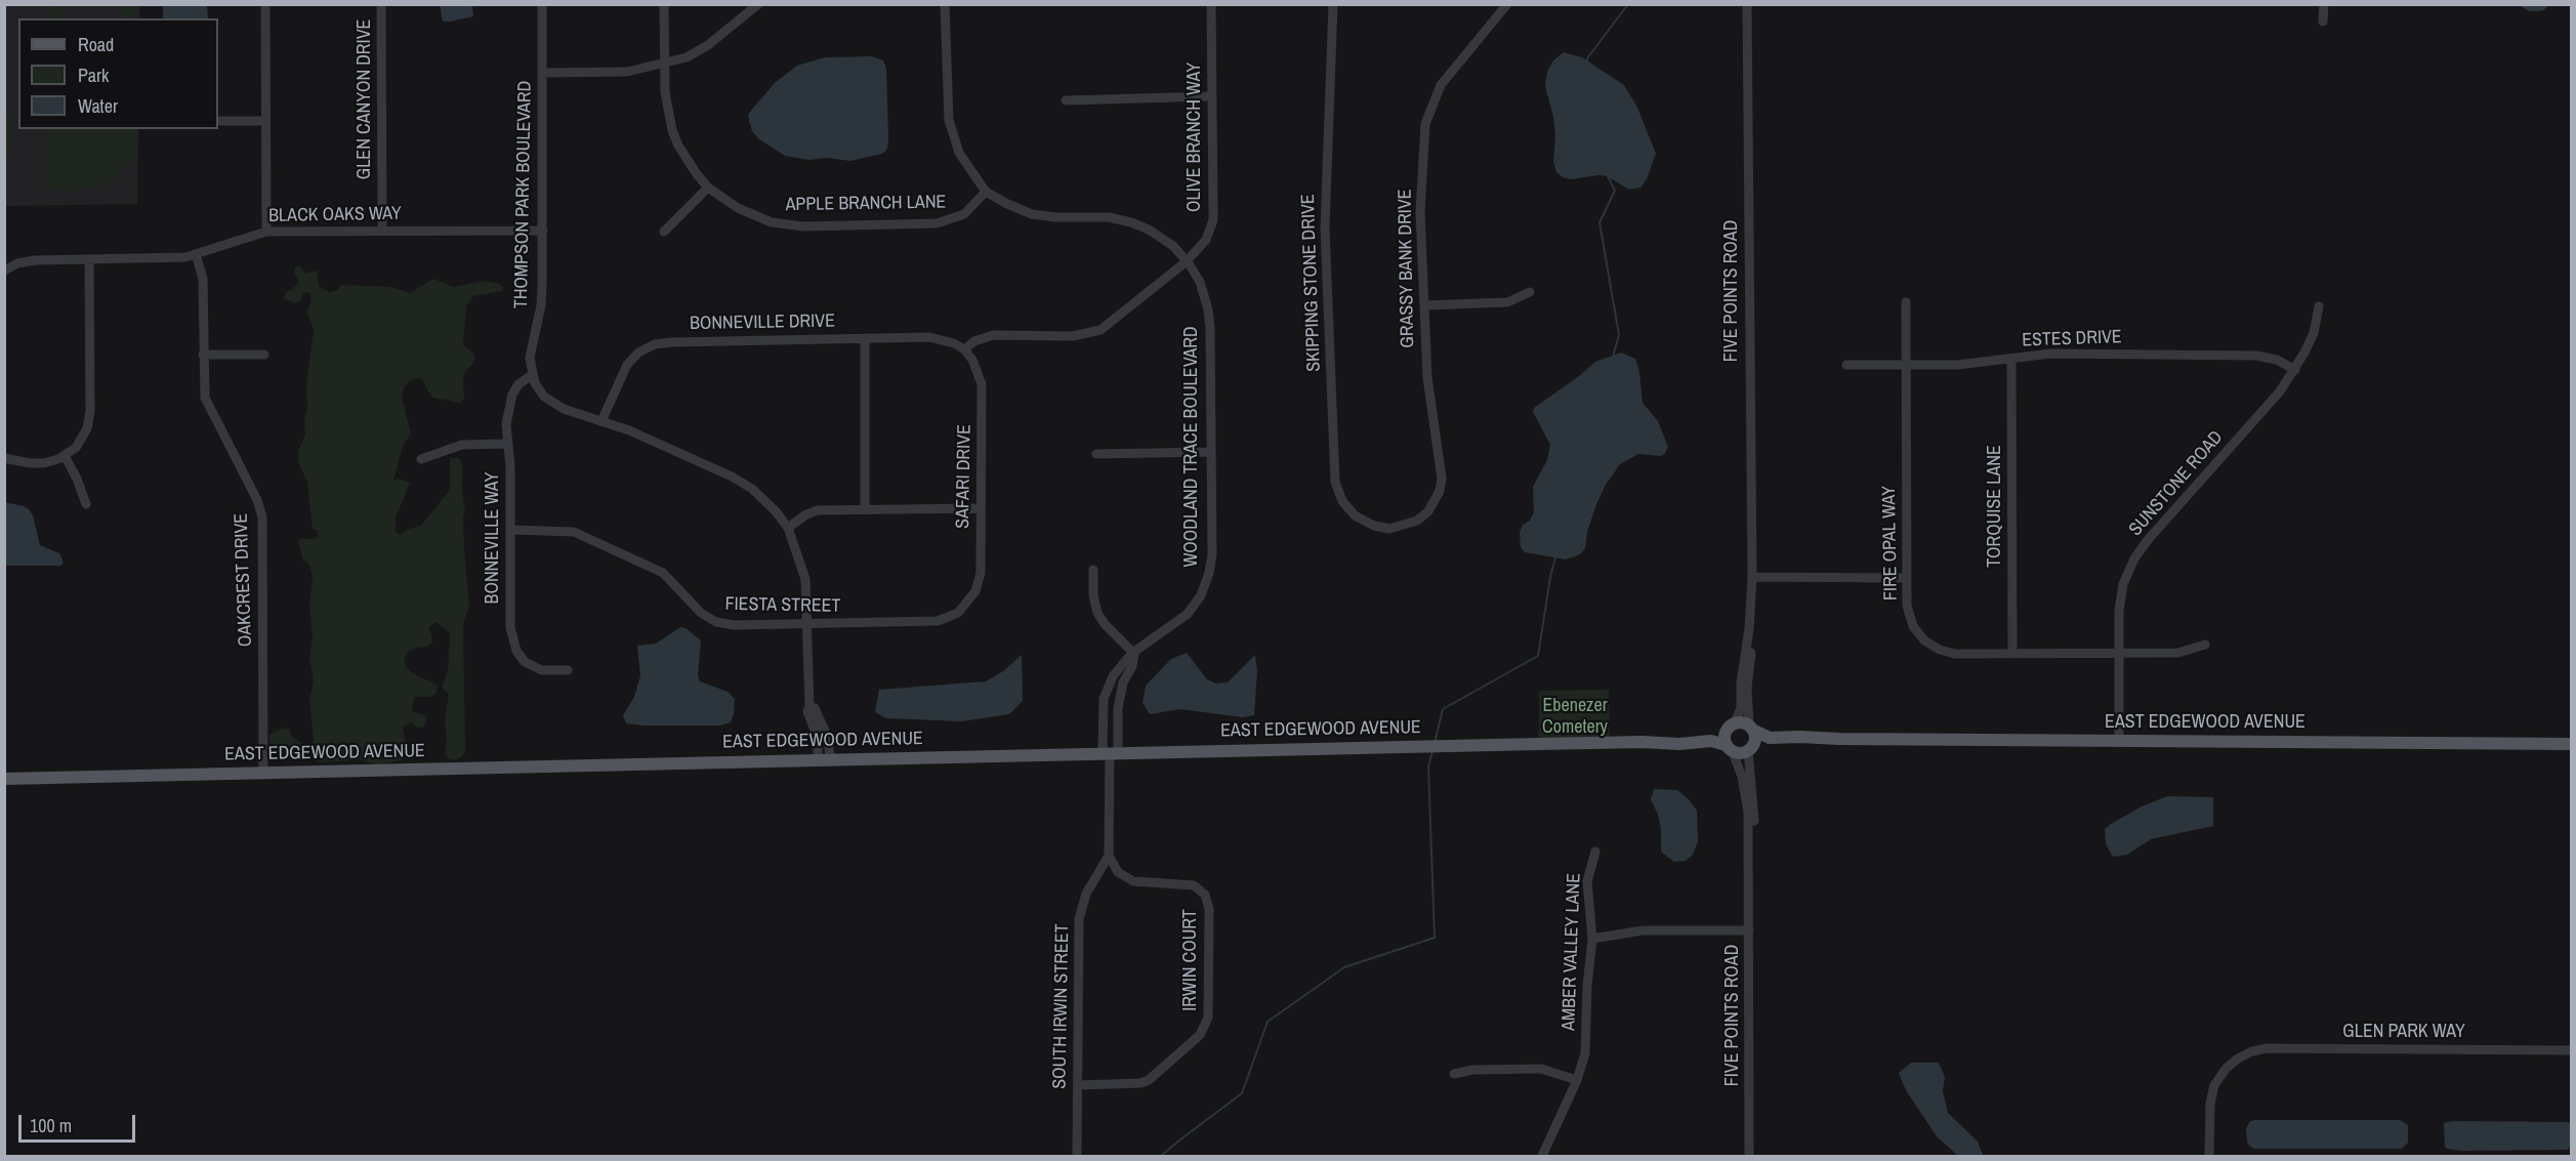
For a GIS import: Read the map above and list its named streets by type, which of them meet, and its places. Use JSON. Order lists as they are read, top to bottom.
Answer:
{
  "streets": {
    "main road": ["EAST EDGEWOOD AVENUE"],
    "street": [
      "GLEN CANYON DRIVE",
      "OLIVE BRANCH WAY",
      "THOMPSON PARK BOULEVARD",
      "APPLE BRANCH LANE",
      "BLACK OAKS WAY",
      "GRASSY BANK DRIVE",
      "SKIPPING STONE DRIVE",
      "FIVE POINTS ROAD",
      "BONNEVILLE DRIVE",
      "ESTES DRIVE",
      "WOODLAND TRACE BOULEVARD",
      "SAFARI DRIVE",
      "SUNSTONE ROAD",
      "TORQUISE LANE",
      "BONNEVILLE WAY",
      "FIRE OPAL WAY",
      "OAKCREST DRIVE",
      "FIESTA STREET",
      "AMBER VALLEY LANE",
      "IRWIN COURT",
      "SOUTH IRWIN STREET",
      "GLEN PARK WAY"
    ]
  },
  "crossings": [
    ["GLEN CANYON DRIVE", "BLACK OAKS WAY"],
    ["OLIVE BRANCH WAY", "BONNEVILLE DRIVE"],
    ["OLIVE BRANCH WAY", "WOODLAND TRACE BOULEVARD"],
    ["OLIVE BRANCH WAY", "SAFARI DRIVE"],
    ["THOMPSON PARK BOULEVARD", "BLACK OAKS WAY"],
    ["THOMPSON PARK BOULEVARD", "BONNEVILLE WAY"],
    ["APPLE BRANCH LANE", "WOODLAND TRACE BOULEVARD"],
    ["BLACK OAKS WAY", "OAKCREST DRIVE"],
    ["GRASSY BANK DRIVE", "SKIPPING STONE DRIVE"],
    ["BONNEVILLE DRIVE", "SAFARI DRIVE"],
    ["ESTES DRIVE", "SUNSTONE ROAD"],
    ["ESTES DRIVE", "TORQUISE LANE"],
    ["ESTES DRIVE", "FIRE OPAL WAY"],
    ["WOODLAND TRACE BOULEVARD", "EAST EDGEWOOD AVENUE"],
    ["SAFARI DRIVE", "FIESTA STREET"],
    ["SUNSTONE ROAD", "FIRE OPAL WAY"],
    ["SUNSTONE ROAD", "EAST EDGEWOOD AVENUE"],
    ["TORQUISE LANE", "FIRE OPAL WAY"],
    ["BONNEVILLE WAY", "FIESTA STREET"],
    ["OAKCREST DRIVE", "EAST EDGEWOOD AVENUE"],
    ["IRWIN COURT", "SOUTH IRWIN STREET"]
  ],
  "parks": ["Ebenezer Cometery"],
  "legend": ["Road", "Park", "Water"],
  "scale_bar": "100 m"
}
